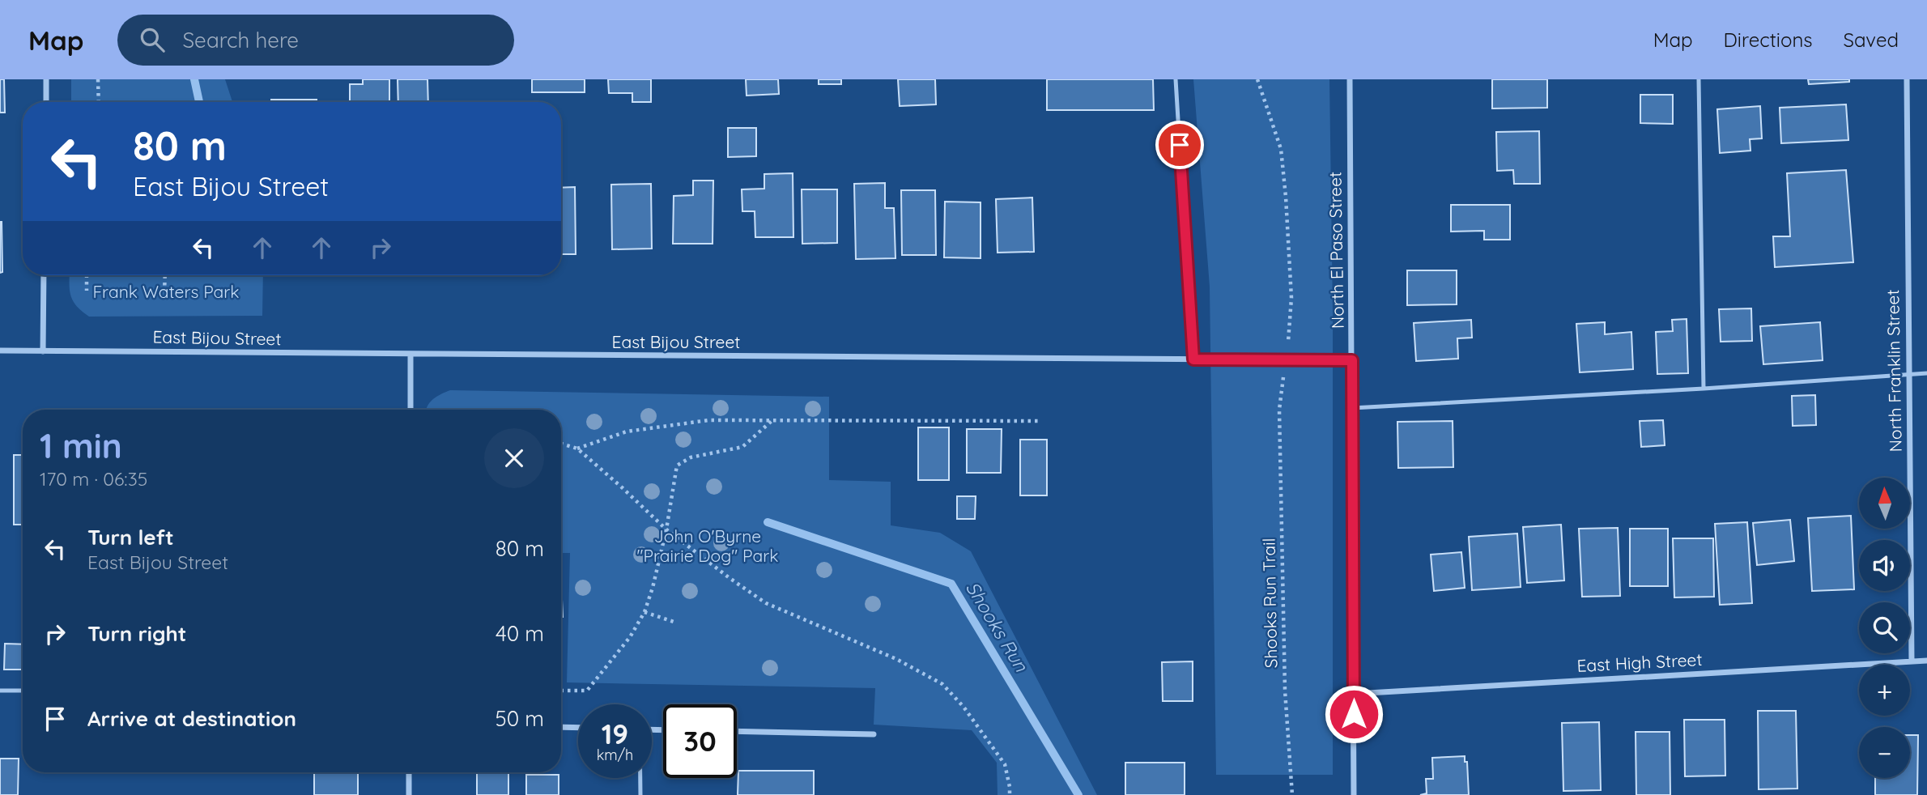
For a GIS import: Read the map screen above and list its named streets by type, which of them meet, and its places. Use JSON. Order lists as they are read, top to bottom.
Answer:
{
  "streets": {
    "street": [
      "North El Paso Street",
      "East Bijou Street",
      "North Franklin Street",
      "East High Street"
    ],
    "path": ["Shooks Run Trail"]
  },
  "crossings": [
    ["North El Paso Street", "East Bijou Street"],
    ["North El Paso Street", "East High Street"],
    ["North Franklin Street", "East High Street"]
  ],
  "water": ["Shooks Run"],
  "parks": ["Frank Waters Park", "John O'Byrne \"Prairie Dog\" Park"],
  "north": "top",
  "page": {
    "header": "Map",
    "search": "Search here",
    "nav": ["Map", "Directions", "Saved"],
    "turn": ["80 m", "East Bijou Street"],
    "heading": ["1 min", "170 m · 06:35"],
    "map_buttons": ["+", "−"],
    "list": [
      {
        "name": "Turn left",
        "note": "East Bijou Street",
        "value": "80 m"
      },
      {
        "name": "Turn right",
        "value": "40 m"
      },
      {
        "name": "Arrive at destination",
        "value": "50 m"
      }
    ],
    "speed": "19 km/h",
    "limit": "30"
  }
}
